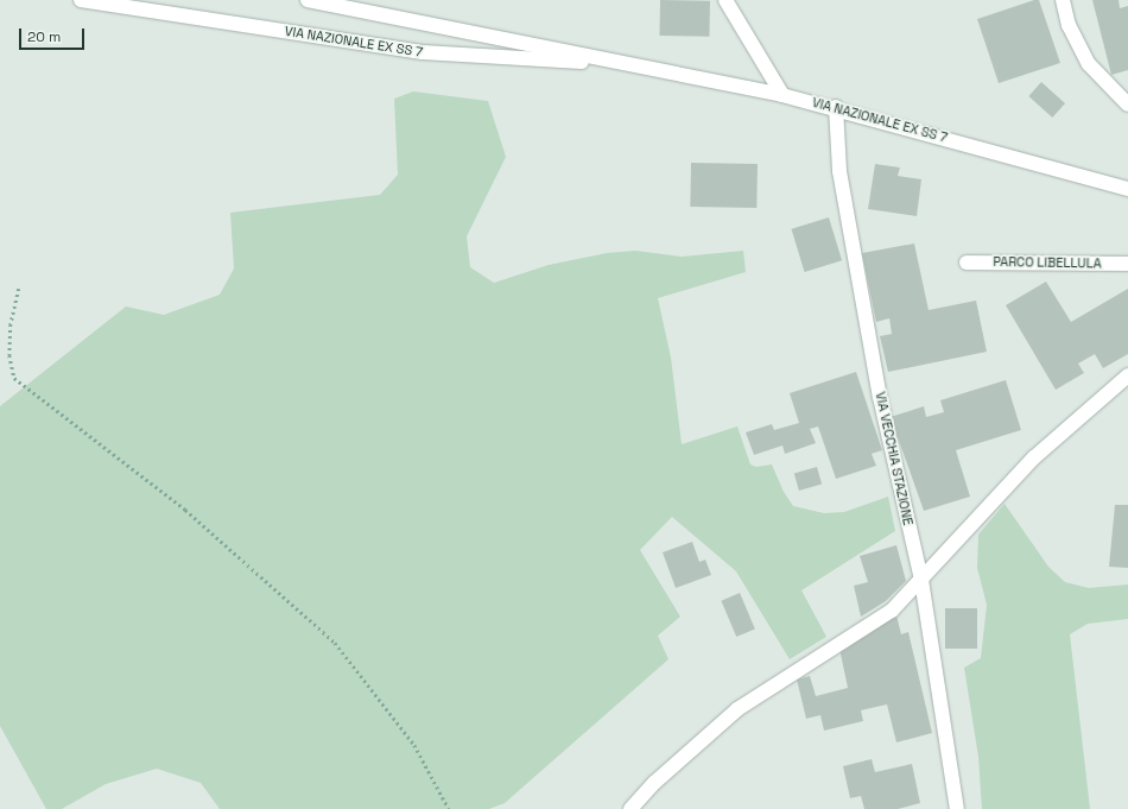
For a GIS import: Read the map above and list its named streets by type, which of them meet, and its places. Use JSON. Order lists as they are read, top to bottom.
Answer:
{
  "streets": {
    "street": ["VIA NAZIONALE EX SS 7", "PARCO LIBELLULA", "VIA VECCHIA STAZIONE"]
  },
  "crossings": [
    ["VIA NAZIONALE EX SS 7", "VIA VECCHIA STAZIONE"]
  ],
  "scale_bar": "20 m"
}
